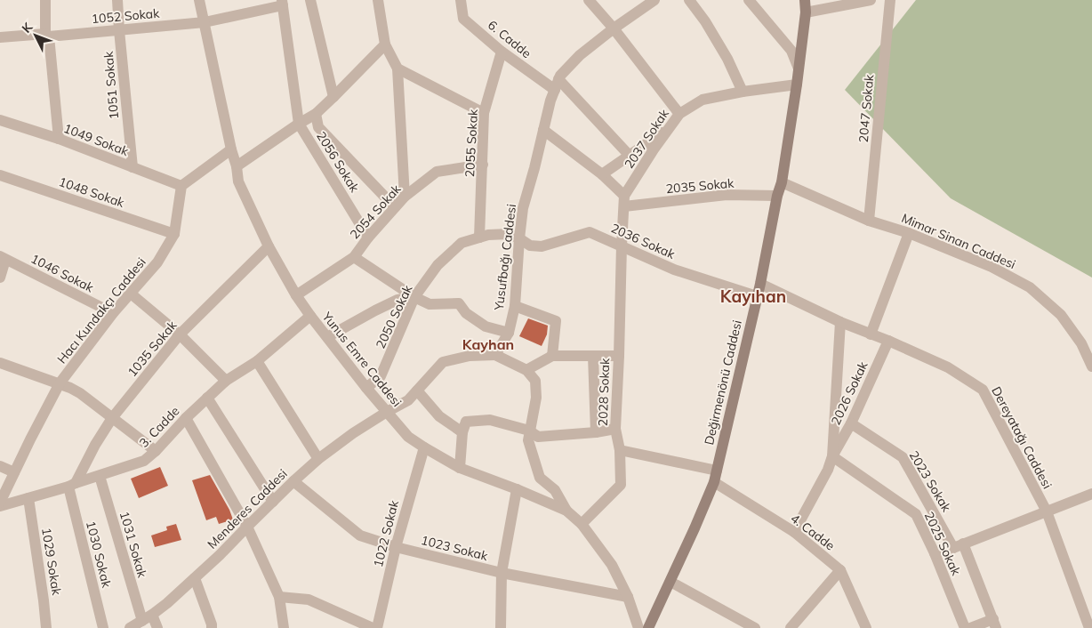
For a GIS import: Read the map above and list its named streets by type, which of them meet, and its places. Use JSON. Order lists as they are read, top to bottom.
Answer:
{
  "streets": {
    "main road": ["Değirmenönü Caddesi"],
    "street": [
      "1052 Sokak",
      "6. Cadde",
      "1051 Sokak",
      "2047 Sokak",
      "2037 Sokak",
      "1049 Sokak",
      "2055 Sokak",
      "2056 Sokak",
      "2035 Sokak",
      "1048 Sokak",
      "2054 Sokak",
      "2036 Sokak",
      "Mimar Sinan Caddesi",
      "Yusufbağı Caddesi",
      "1046 Sokak",
      "Hacı Kundakçı Caddesi",
      "2050 Sokak",
      "1035 Sokak",
      "Yunus Emre Caddesi",
      "2028 Sokak",
      "2026 Sokak",
      "3. Cadde",
      "Dereyatağı Caddesi",
      "2023 Sokak",
      "Menderes Caddesi",
      "4. Cadde",
      "1022 Sokak",
      "2025 Sokak",
      "1031 Sokak",
      "1023 Sokak",
      "1030 Sokak",
      "1029 Sokak"
    ]
  },
  "crossings": [
    ["1052 Sokak", "1051 Sokak"],
    ["1052 Sokak", "Yunus Emre Caddesi"],
    ["6. Cadde", "2055 Sokak"],
    ["6. Cadde", "Yusufbağı Caddesi"],
    ["1051 Sokak", "1049 Sokak"],
    ["2047 Sokak", "Mimar Sinan Caddesi"],
    ["2037 Sokak", "2035 Sokak"],
    ["2037 Sokak", "2036 Sokak"],
    ["2037 Sokak", "Değirmenönü Caddesi"],
    ["2037 Sokak", "2028 Sokak"],
    ["1049 Sokak", "Hacı Kundakçı Caddesi"],
    ["2055 Sokak", "2054 Sokak"],
    ["2055 Sokak", "2050 Sokak"],
    ["2056 Sokak", "2054 Sokak"],
    ["2035 Sokak", "Değirmenönü Caddesi"],
    ["1048 Sokak", "Hacı Kundakçı Caddesi"],
    ["2054 Sokak", "Yunus Emre Caddesi"],
    ["2036 Sokak", "Yusufbağı Caddesi"],
    ["2036 Sokak", "2050 Sokak"],
    ["2036 Sokak", "Değirmenönü Caddesi"],
    ["2036 Sokak", "2028 Sokak"],
    ["Mimar Sinan Caddesi", "Değirmenönü Caddesi"],
    ["Yusufbağı Caddesi", "2050 Sokak"],
    ["1046 Sokak", "Hacı Kundakçı Caddesi"],
    ["Hacı Kundakçı Caddesi", "3. Cadde"],
    ["2050 Sokak", "Yunus Emre Caddesi"],
    ["1035 Sokak", "Yunus Emre Caddesi"],
    ["1035 Sokak", "3. Cadde"],
    ["1035 Sokak", "1030 Sokak"],
    ["Yunus Emre Caddesi", "2028 Sokak"],
    ["Yunus Emre Caddesi", "3. Cadde"],
    ["Yunus Emre Caddesi", "Menderes Caddesi"],
    ["Yunus Emre Caddesi", "1022 Sokak"],
    ["Yunus Emre Caddesi", "1023 Sokak"],
    ["Değirmenönü Caddesi", "Dereyatağı Caddesi"],
    ["Değirmenönü Caddesi", "4. Cadde"],
    ["2026 Sokak", "Dereyatağı Caddesi"],
    ["2026 Sokak", "2023 Sokak"],
    ["2026 Sokak", "2025 Sokak"],
    ["3. Cadde", "1031 Sokak"],
    ["3. Cadde", "1030 Sokak"],
    ["3. Cadde", "1029 Sokak"],
    ["Menderes Caddesi", "1031 Sokak"],
    ["Menderes Caddesi", "1023 Sokak"],
    ["1022 Sokak", "1023 Sokak"]
  ],
  "districts": ["Kayıhan", "Kayhan"],
  "north": "top left"
}
